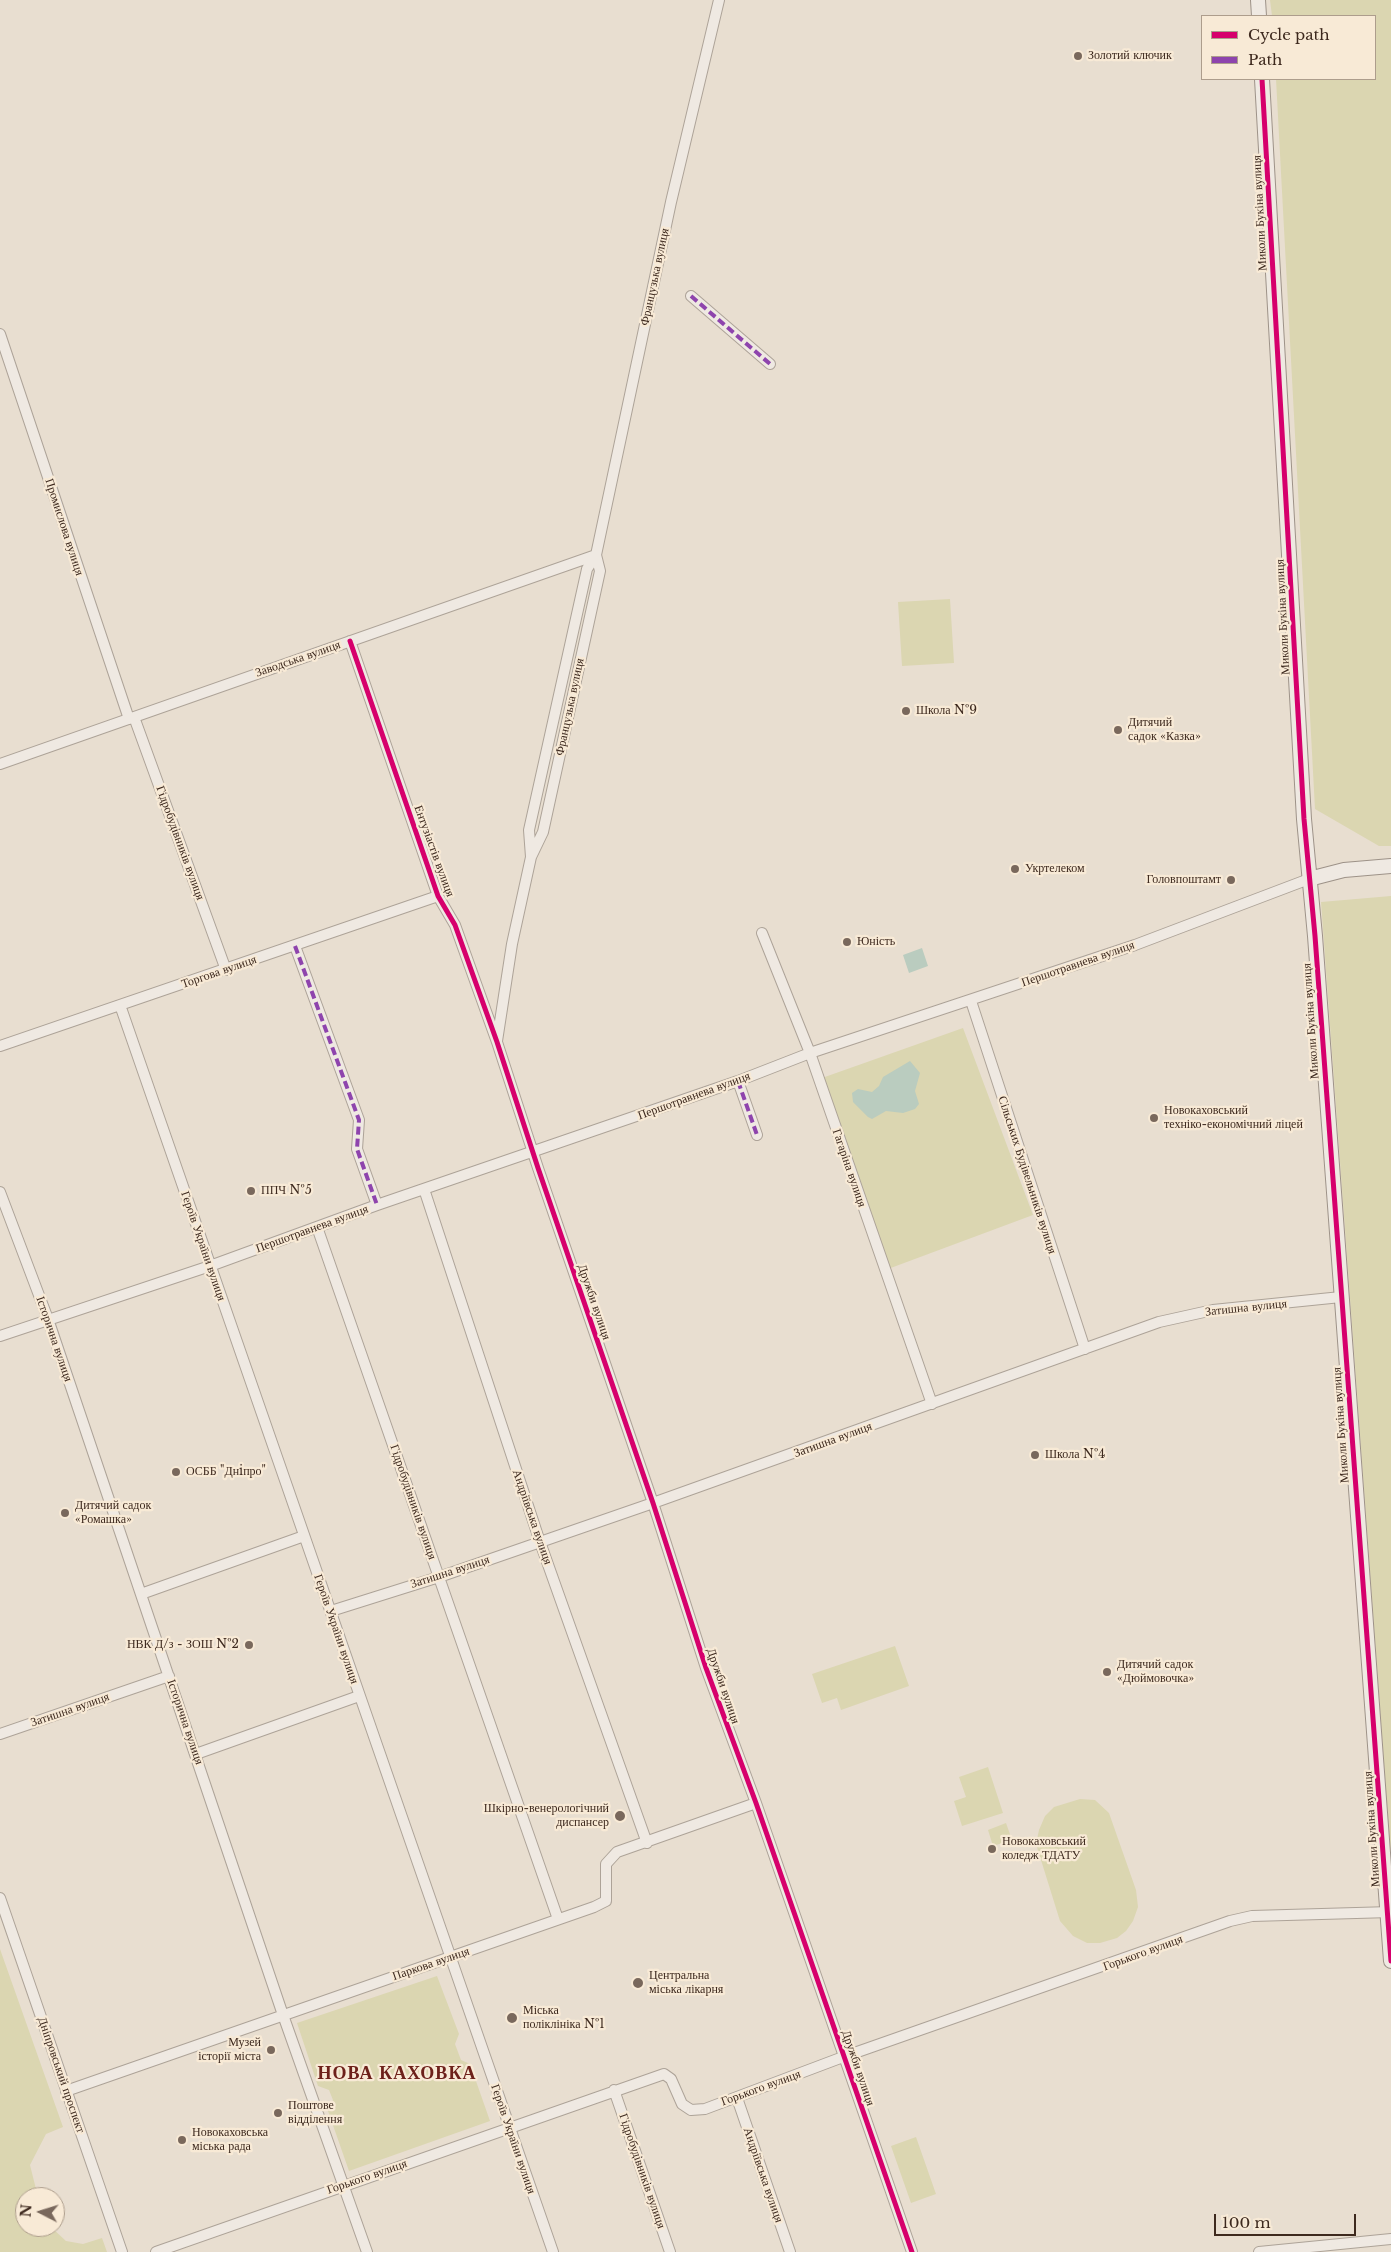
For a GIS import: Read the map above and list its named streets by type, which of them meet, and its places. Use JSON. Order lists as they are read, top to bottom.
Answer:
{
  "streets": {
    "street": [
      "Миколи Букіна вулиця",
      "Французька вулиця",
      "Промислова вулиця",
      "Заводська вулиця",
      "Гідробудівників вулиця",
      "Ентузіастів вулиця",
      "Першотравнева вулиця",
      "Торгова вулиця",
      "Гагаріна вулиця",
      "Сільських Будівельників вулиця",
      "Героїв України вулиця",
      "Дружби вулиця",
      "Затишна вулиця",
      "Історична вулиця",
      "Андріївська вулиця",
      "Горького вулиця",
      "Паркова вулиця",
      "Дніпровський проспект"
    ]
  },
  "crossings": [
    ["Миколи Букіна вулиця", "Першотравнева вулиця"],
    ["Миколи Букіна вулиця", "Затишна вулиця"],
    ["Миколи Букіна вулиця", "Горького вулиця"],
    ["Французька вулиця", "Заводська вулиця"],
    ["Французька вулиця", "Ентузіастів вулиця"],
    ["Промислова вулиця", "Заводська вулиця"],
    ["Промислова вулиця", "Гідробудівників вулиця"],
    ["Заводська вулиця", "Гідробудівників вулиця"],
    ["Заводська вулиця", "Ентузіастів вулиця"],
    ["Гідробудівників вулиця", "Першотравнева вулиця"],
    ["Гідробудівників вулиця", "Торгова вулиця"],
    ["Гідробудівників вулиця", "Затишна вулиця"],
    ["Гідробудівників вулиця", "Горького вулиця"],
    ["Гідробудівників вулиця", "Паркова вулиця"],
    ["Ентузіастів вулиця", "Першотравнева вулиця"],
    ["Ентузіастів вулиця", "Торгова вулиця"],
    ["Ентузіастів вулиця", "Дружби вулиця"],
    ["Першотравнева вулиця", "Гагаріна вулиця"],
    ["Першотравнева вулиця", "Сільських Будівельників вулиця"],
    ["Першотравнева вулиця", "Героїв України вулиця"],
    ["Першотравнева вулиця", "Дружби вулиця"],
    ["Першотравнева вулиця", "Історична вулиця"],
    ["Першотравнева вулиця", "Андріївська вулиця"],
    ["Торгова вулиця", "Героїв України вулиця"],
    ["Гагаріна вулиця", "Затишна вулиця"],
    ["Сільських Будівельників вулиця", "Затишна вулиця"],
    ["Героїв України вулиця", "Затишна вулиця"],
    ["Героїв України вулиця", "Горького вулиця"],
    ["Героїв України вулиця", "Паркова вулиця"],
    ["Дружби вулиця", "Затишна вулиця"],
    ["Дружби вулиця", "Горького вулиця"],
    ["Дружби вулиця", "Паркова вулиця"],
    ["Затишна вулиця", "Історична вулиця"],
    ["Затишна вулиця", "Андріївська вулиця"],
    ["Історична вулиця", "Горького вулиця"],
    ["Історична вулиця", "Паркова вулиця"],
    ["Андріївська вулиця", "Горького вулиця"],
    ["Андріївська вулиця", "Паркова вулиця"],
    ["Паркова вулиця", "Дніпровський проспект"]
  ],
  "districts": ["НОВА КАХОВКА"],
  "places": [
    "Золотий ключик",
    "Школа №9",
    "Дитячий садок «Казка»",
    "Укртелеком",
    "Головпоштамт",
    "Юність",
    "Новокаховський техніко-економічний ліцей",
    "ППЧ №5",
    "Школа №4",
    "ОСББ \"Днiпро\"",
    "Дитячий садок «Ромашка»",
    "НВК Д/з - ЗОШ №2",
    "Дитячий садок «Дюймовочка»",
    "Шкірно-венерологічний диспансер",
    "Новокаховський коледж ТДАТУ",
    "Центральна міська лікарня",
    "Міська поліклініка №1",
    "Музей історії міста",
    "Поштове відділення",
    "Новокаховська міська рада"
  ],
  "legend": ["Cycle path", "Path"],
  "scale_bar": "100 m",
  "north": "left"
}
